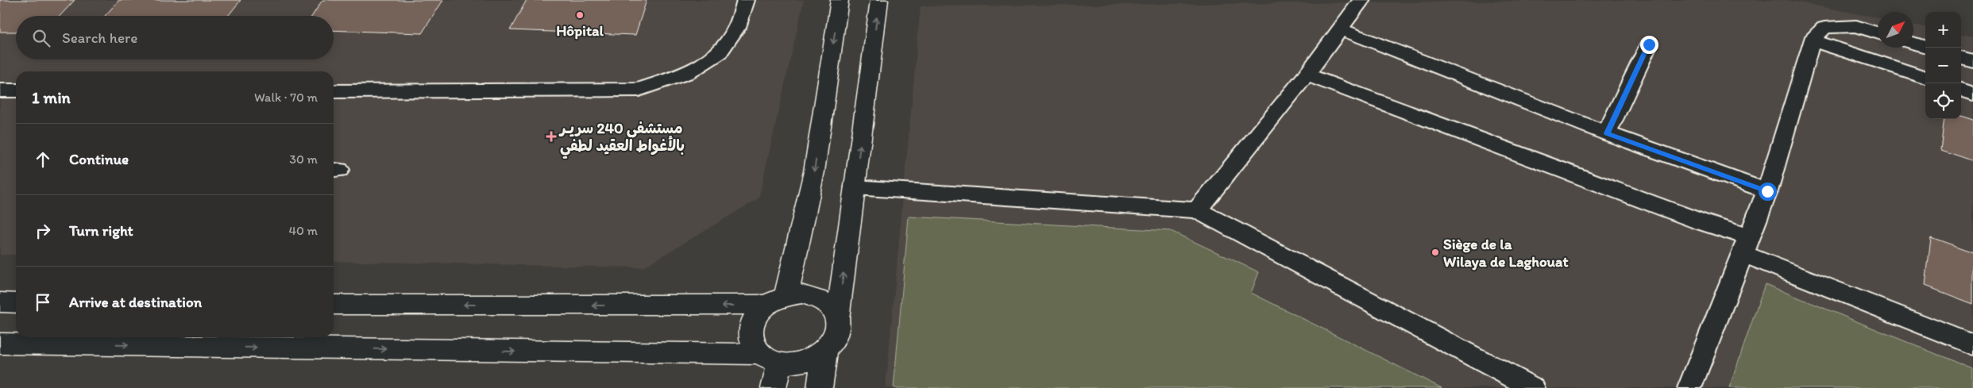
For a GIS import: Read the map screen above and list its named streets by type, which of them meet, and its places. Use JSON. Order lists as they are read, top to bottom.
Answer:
{
  "places": {
    "other": ["Hôpital", "Siège de la Wilaya de Laghouat"],
    "health": ["مستشفى 240 سريـر بالأغواط العقيد لطفي"]
  },
  "north": "top right",
  "page": {
    "map_buttons": ["+", "−"],
    "search": "Search here",
    "heading": ["1 min", "Walk · 70 m"],
    "list": [
      ["Continue", "30 m"],
      ["Turn right", "40 m"],
      "Arrive at destination"
    ]
  }
}
